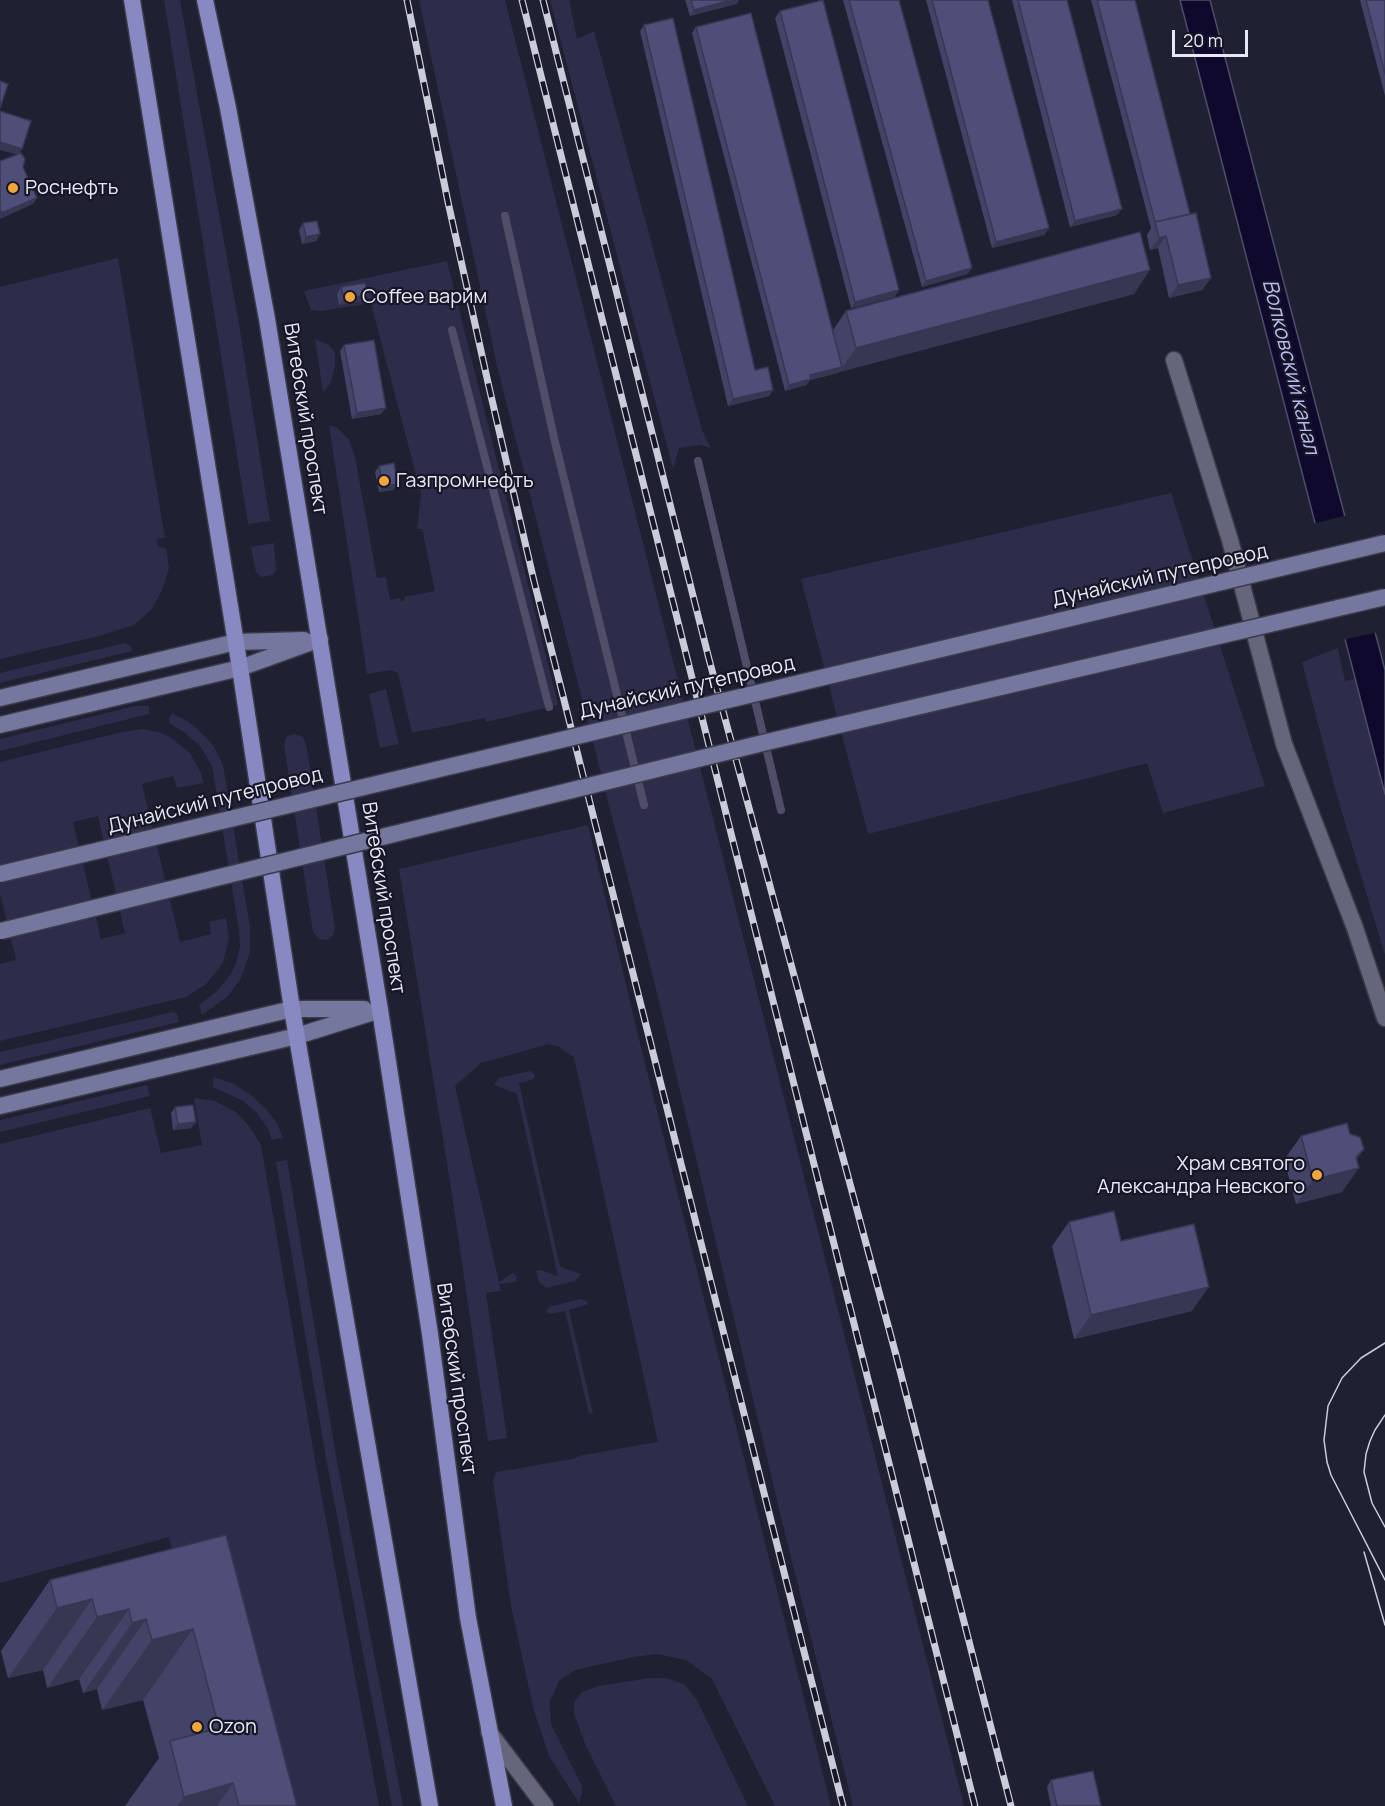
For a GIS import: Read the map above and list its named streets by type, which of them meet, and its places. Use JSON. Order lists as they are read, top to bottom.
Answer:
{
  "streets": {
    "main road": ["Витебский проспект", "Дунайский путепровод"]
  },
  "water": ["Волковский канал"],
  "places": [
    "Роснефть",
    "Coffee варим",
    "Газпромнефть",
    "Храм святого Александра Невского",
    "Ozon"
  ],
  "scale_bar": "20 m"
}
